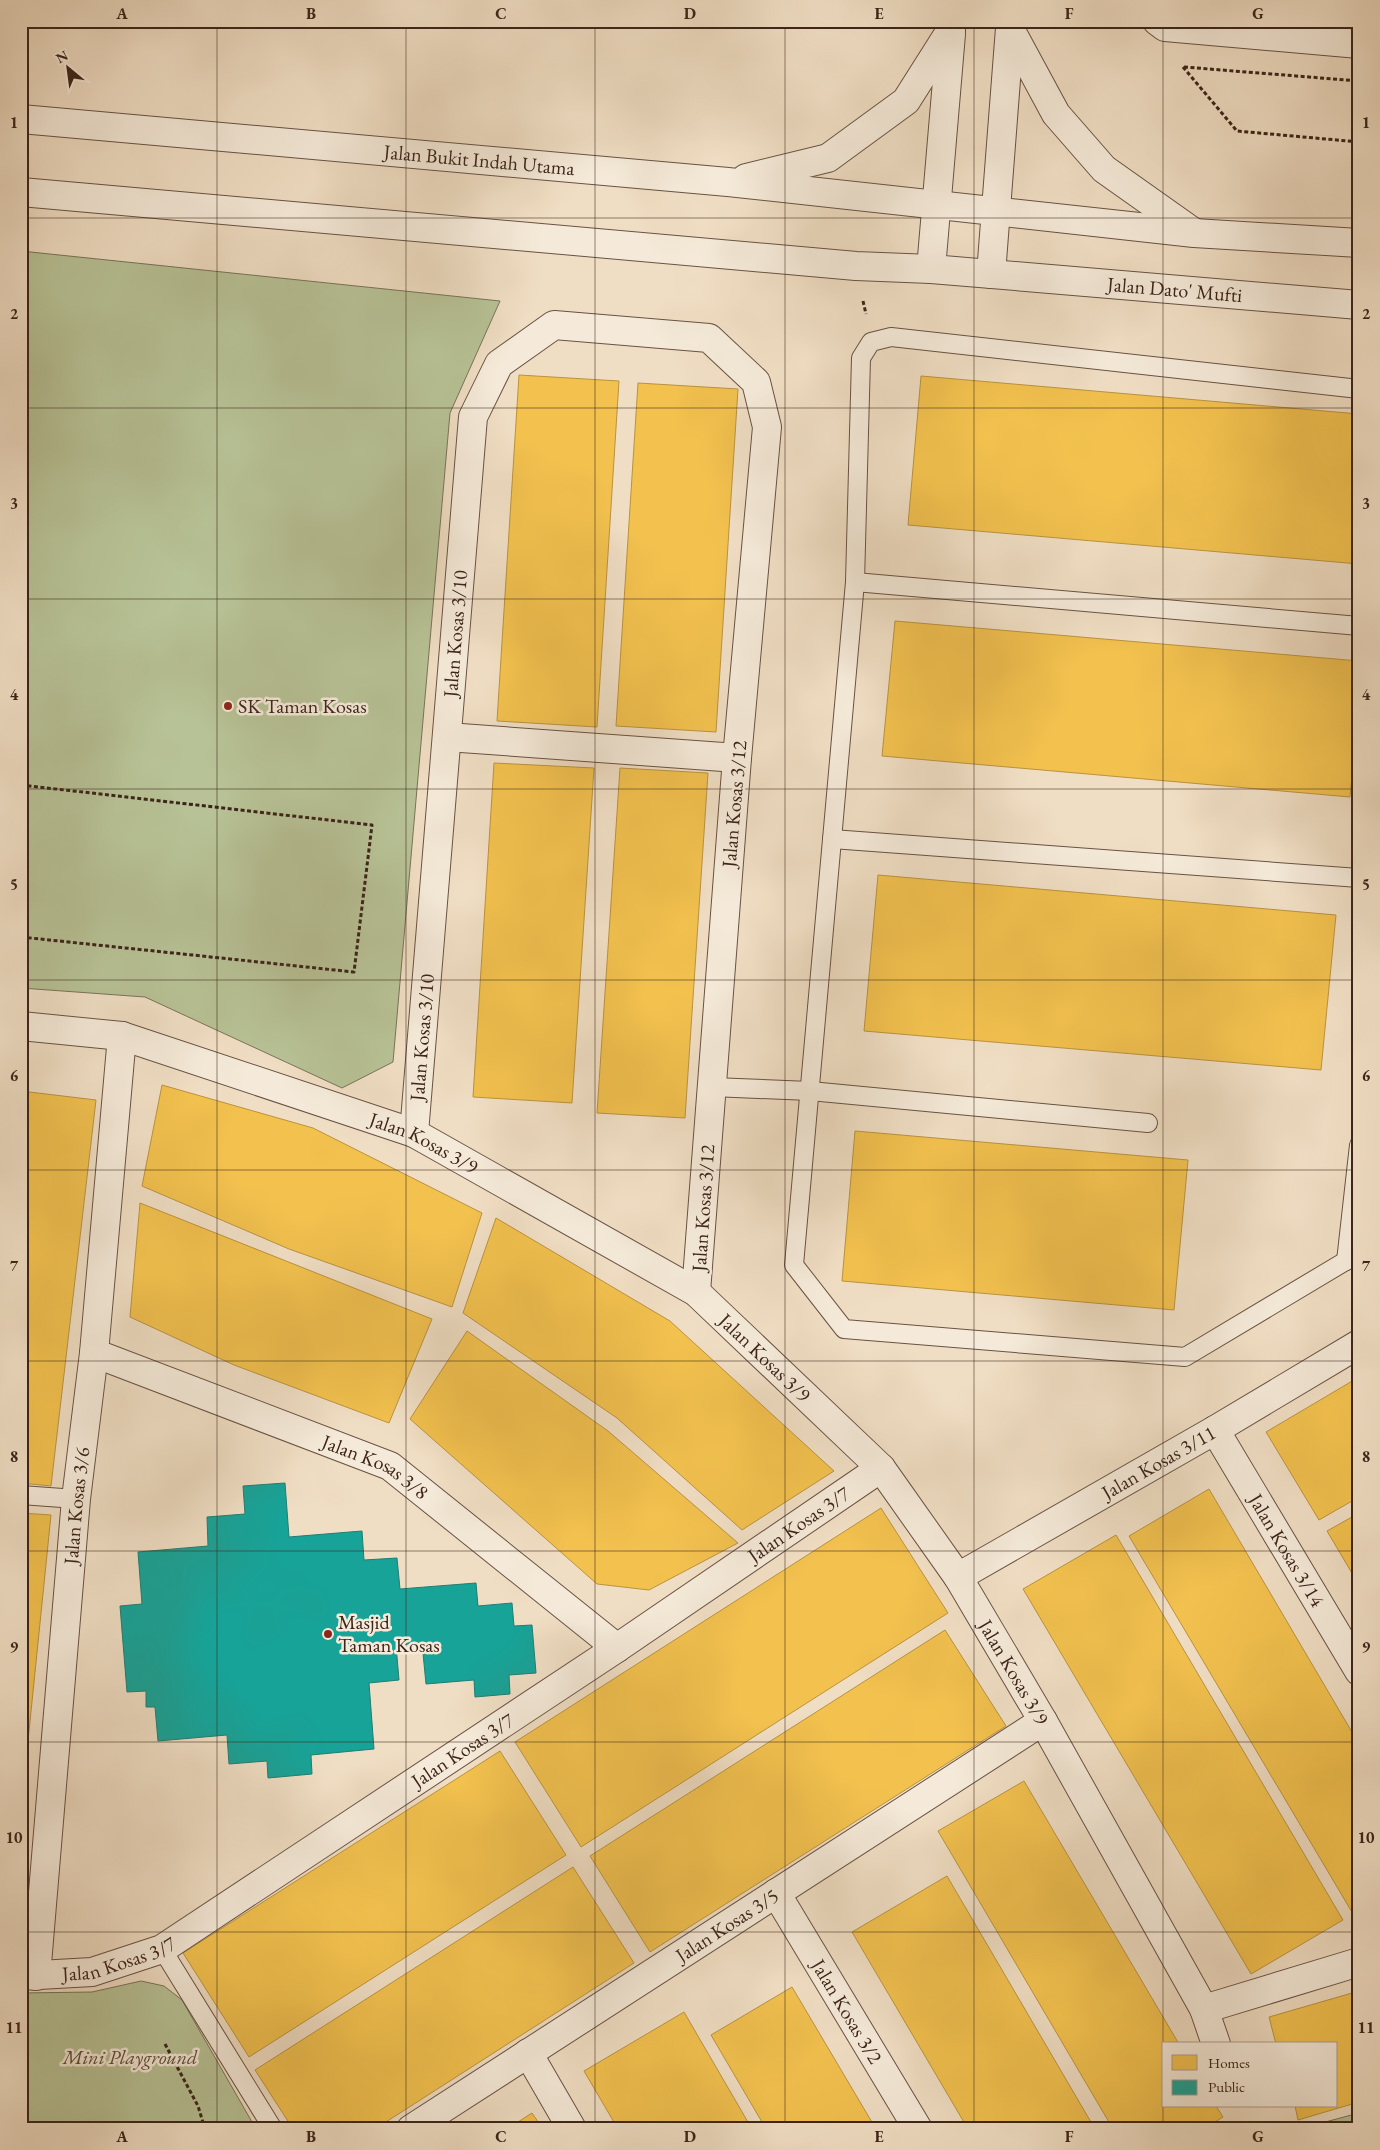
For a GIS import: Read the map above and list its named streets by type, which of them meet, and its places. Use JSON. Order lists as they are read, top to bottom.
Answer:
{
  "streets": {
    "street": [
      "Jalan Bukit Indah Utama",
      "Jalan Dato' Mufti",
      "Jalan Kosas 3/10",
      "Jalan Kosas 3/12",
      "Jalan Kosas 3/9",
      "Jalan Kosas 3/11",
      "Jalan Kosas 3/8",
      "Jalan Kosas 3/6",
      "Jalan Kosas 3/7",
      "Jalan Kosas 3/14",
      "Jalan Kosas 3/5",
      "Jalan Kosas 3/2"
    ]
  },
  "crossings": [
    ["Jalan Kosas 3/10", "Jalan Kosas 3/12"],
    ["Jalan Kosas 3/10", "Jalan Kosas 3/9"],
    ["Jalan Kosas 3/12", "Jalan Kosas 3/9"],
    ["Jalan Kosas 3/9", "Jalan Kosas 3/11"],
    ["Jalan Kosas 3/9", "Jalan Kosas 3/6"],
    ["Jalan Kosas 3/9", "Jalan Kosas 3/7"],
    ["Jalan Kosas 3/9", "Jalan Kosas 3/5"],
    ["Jalan Kosas 3/11", "Jalan Kosas 3/14"],
    ["Jalan Kosas 3/8", "Jalan Kosas 3/6"],
    ["Jalan Kosas 3/8", "Jalan Kosas 3/7"],
    ["Jalan Kosas 3/6", "Jalan Kosas 3/7"],
    ["Jalan Kosas 3/5", "Jalan Kosas 3/2"]
  ],
  "parks": ["Mini Playground"],
  "places": ["SK Taman Kosas", "Masjid Taman Kosas"],
  "legend": ["Homes", "Public"],
  "north": "top left",
  "grid": {
    "columns": [
      "A",
      "B",
      "C",
      "D",
      "E",
      "F",
      "G"
    ],
    "rows": [
      "1",
      "2",
      "3",
      "4",
      "5",
      "6",
      "7",
      "8",
      "9",
      "10",
      "11"
    ]
  }
}
